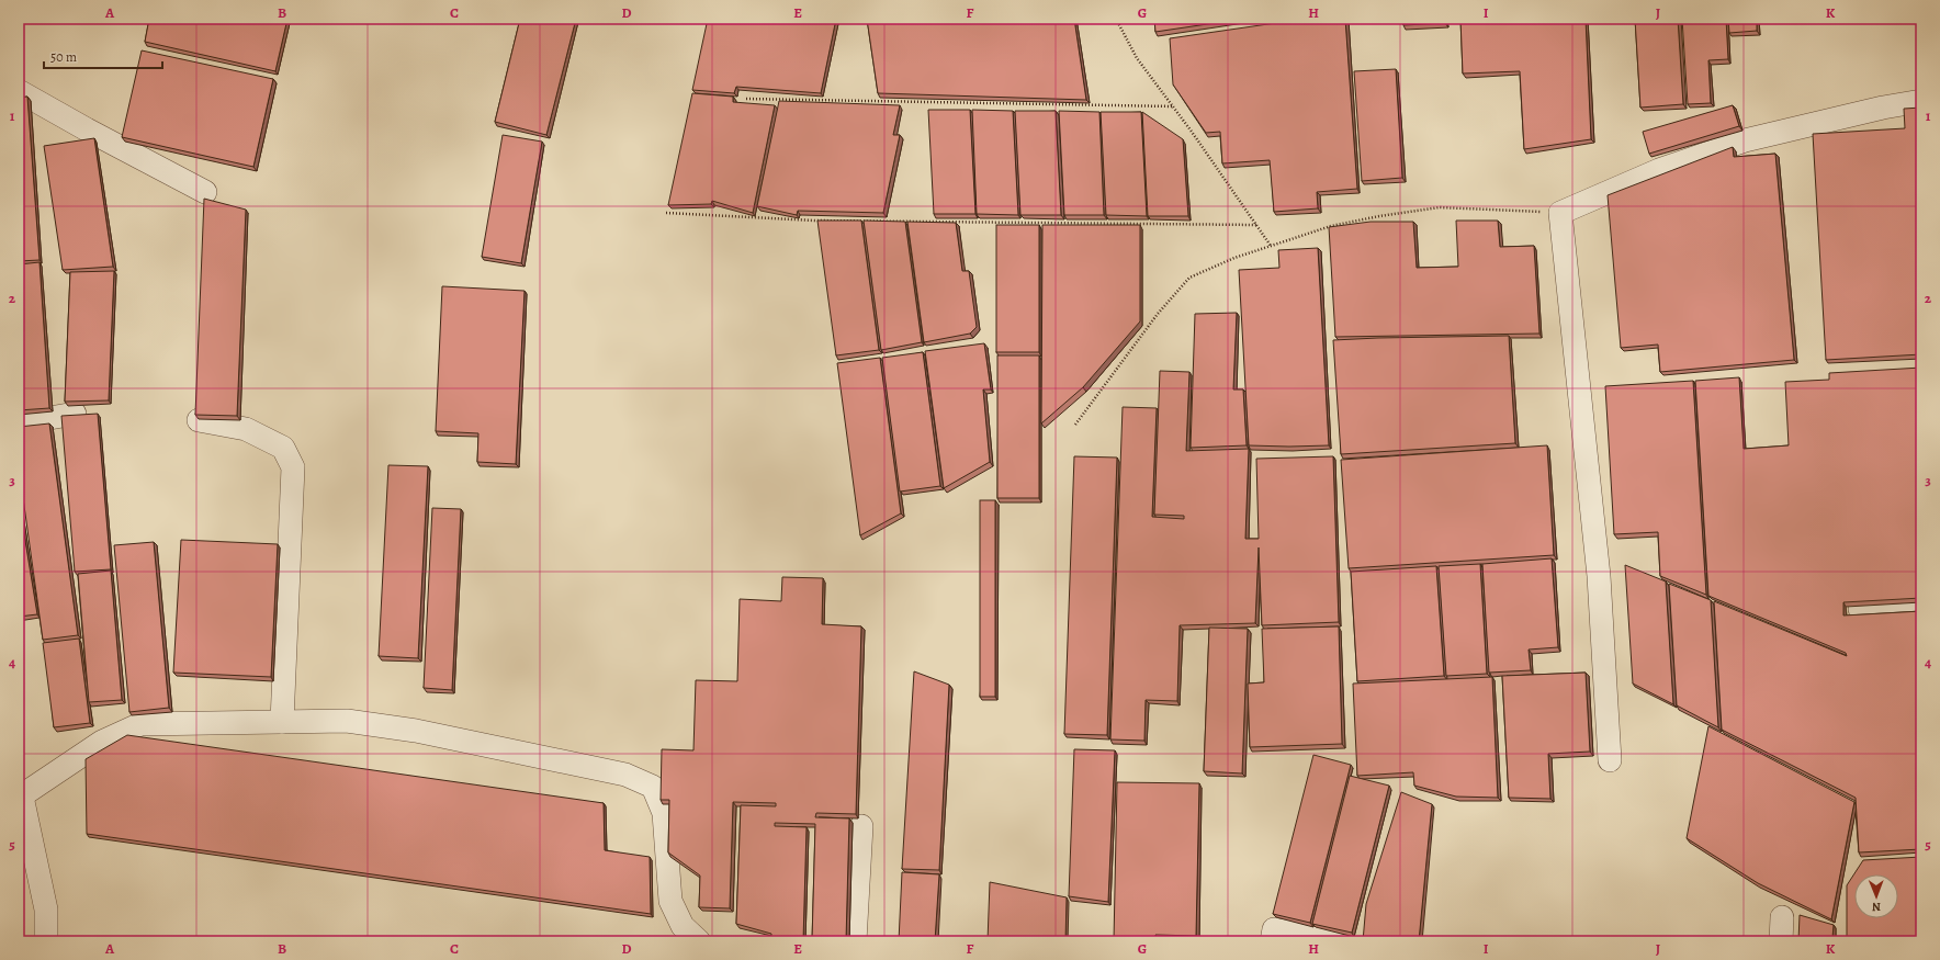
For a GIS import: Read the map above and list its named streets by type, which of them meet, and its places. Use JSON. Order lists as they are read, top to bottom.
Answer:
{
  "scale_bar": "50 m",
  "north": "bottom",
  "grid": {
    "columns": [
      "A",
      "B",
      "C",
      "D",
      "E",
      "F",
      "G",
      "H",
      "I",
      "J",
      "K"
    ],
    "rows": [
      "1",
      "2",
      "3",
      "4",
      "5"
    ]
  }
}
